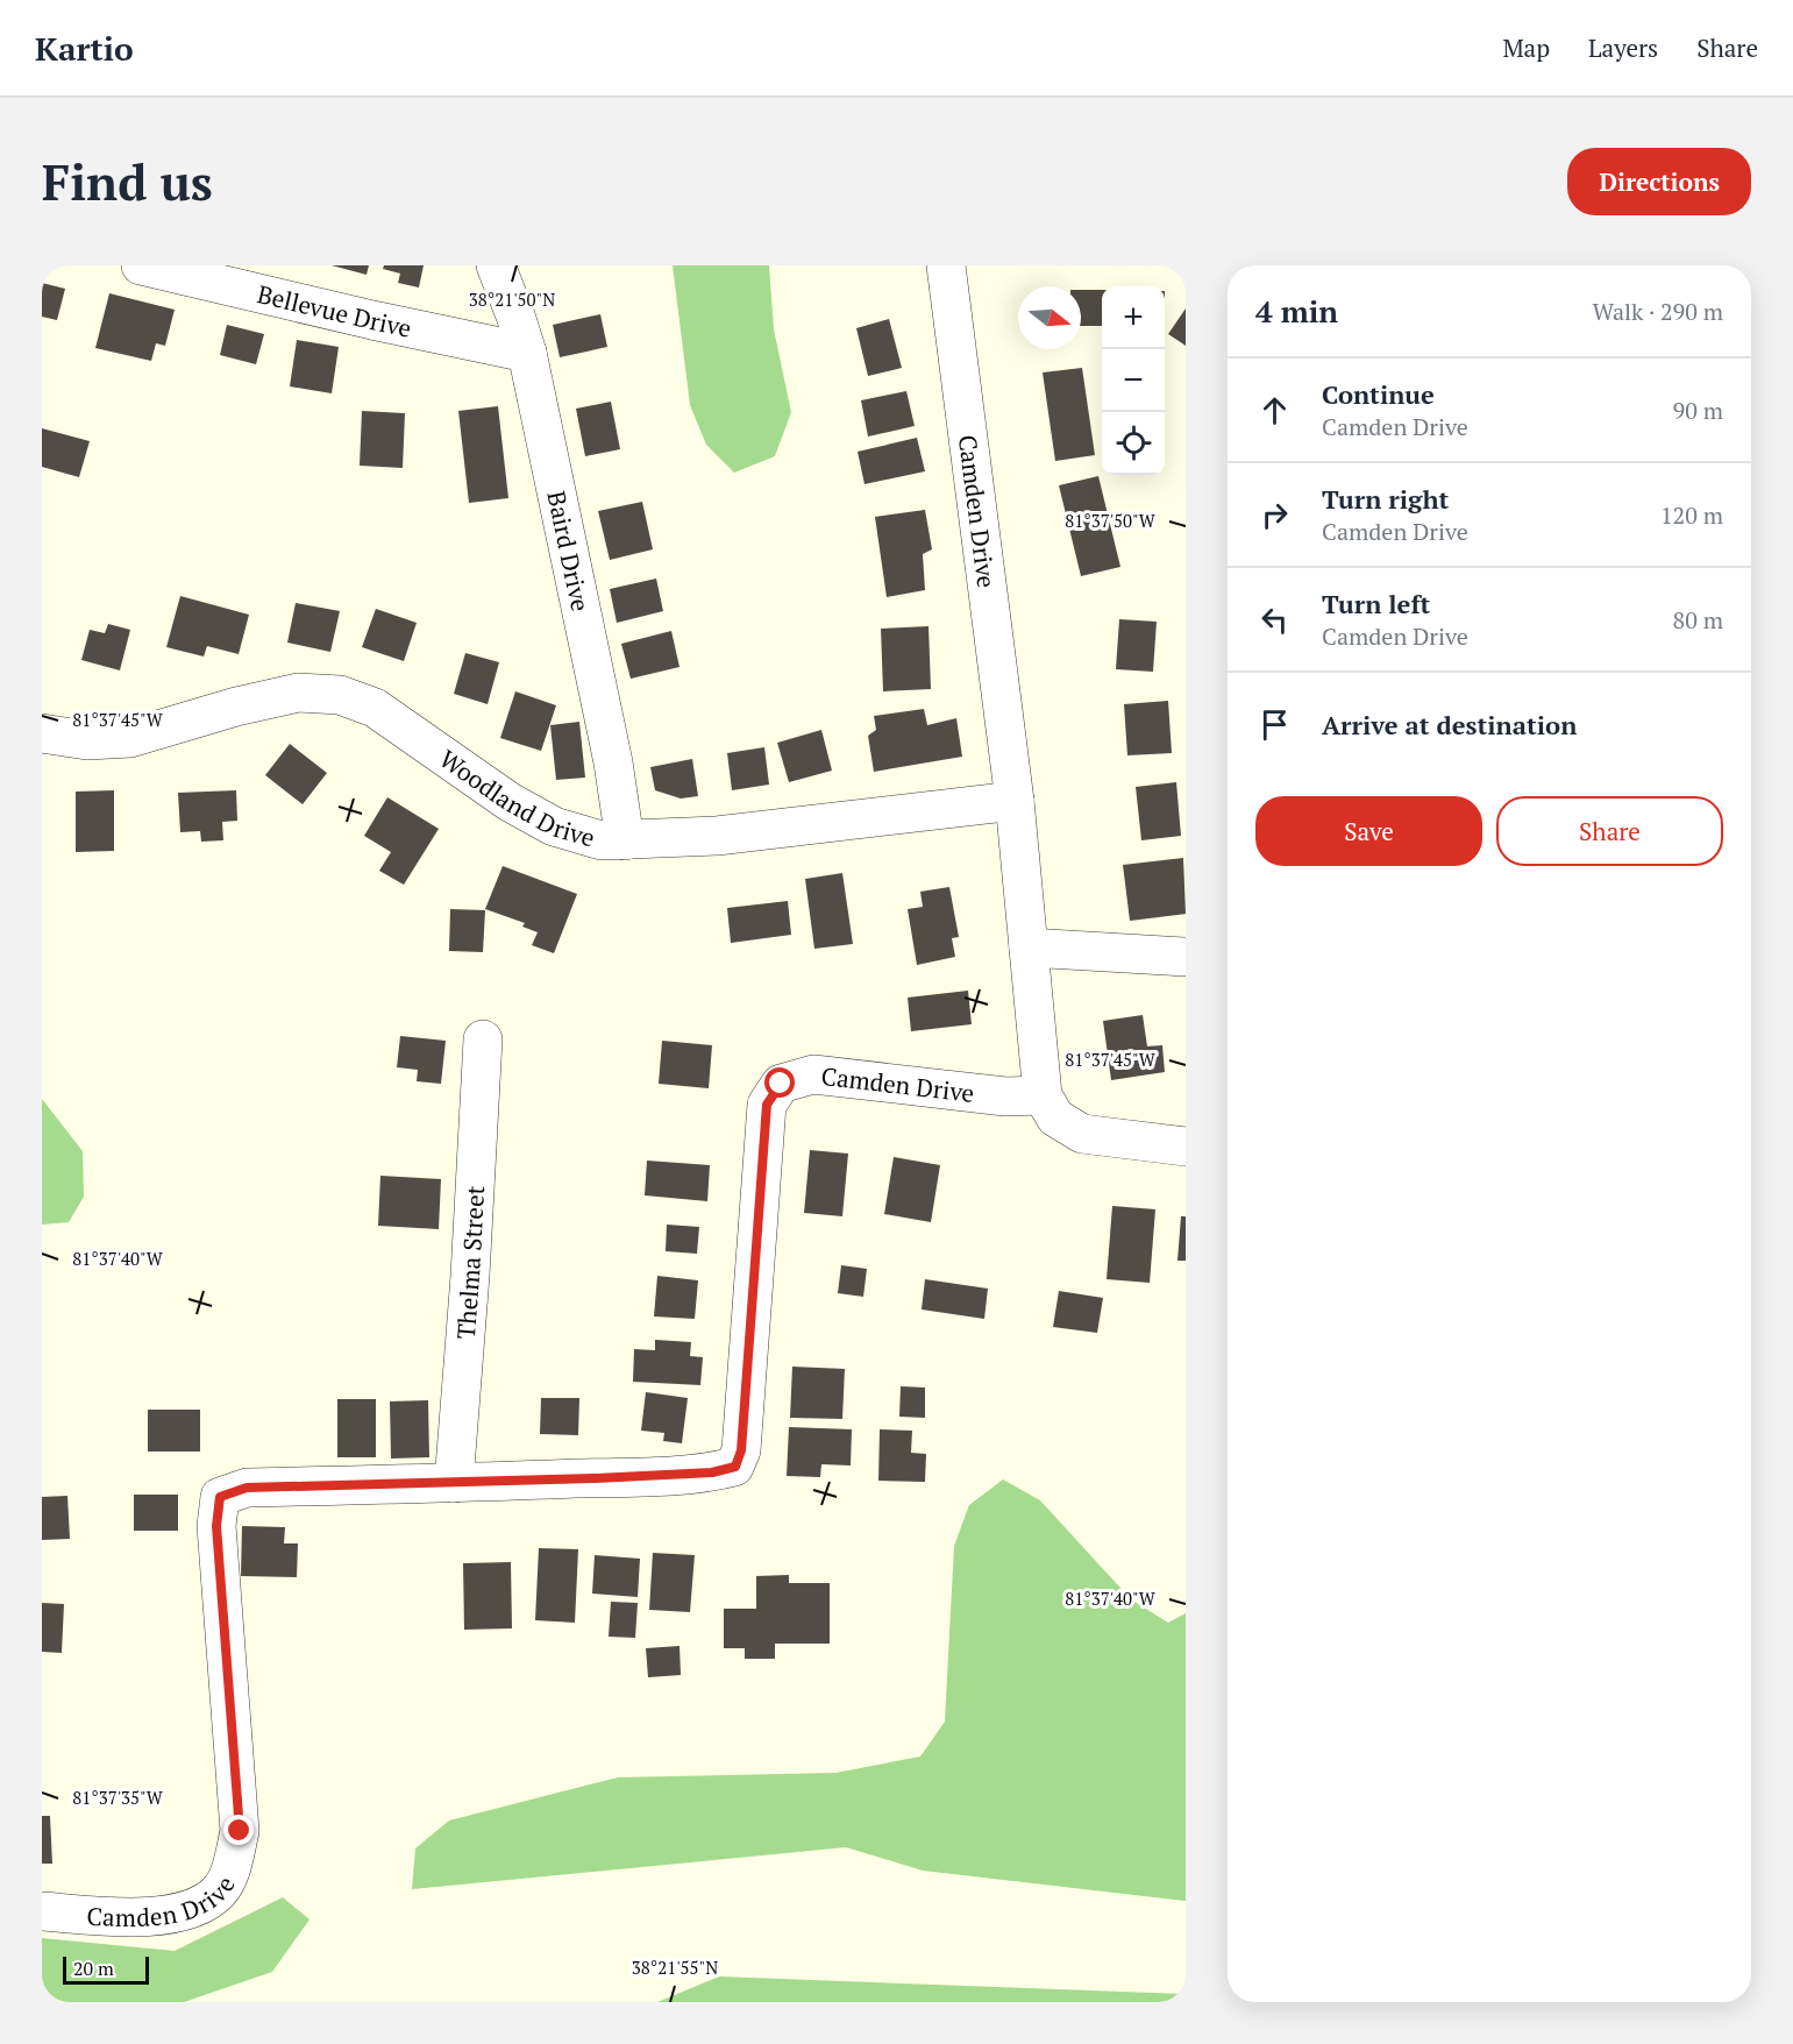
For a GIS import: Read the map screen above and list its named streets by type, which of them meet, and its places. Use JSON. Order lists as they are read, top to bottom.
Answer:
{
  "streets": {
    "street": [
      "Bellevue Drive",
      "Camden Drive",
      "Baird Drive",
      "Woodland Drive",
      "Thelma Street"
    ]
  },
  "crossings": [
    ["Bellevue Drive", "Baird Drive"],
    ["Camden Drive", "Woodland Drive"],
    ["Camden Drive", "Thelma Street"],
    ["Baird Drive", "Woodland Drive"]
  ],
  "scale_bar": "20 m",
  "north": "right",
  "page": {
    "header": "Kartio",
    "nav": ["Map", "Layers", "Share"],
    "buttons": [
      "Directions",
      ["Save", "Share"]
    ],
    "title": "Find us",
    "heading": ["4 min", "Walk · 290 m"],
    "map_buttons": ["+", "−"],
    "list": [
      ["Continue", "Camden Drive", "90 m"],
      ["Turn right", "Camden Drive", "120 m"],
      ["Turn left", "Camden Drive", "80 m"],
      "Arrive at destination"
    ],
    "scale": "20 m"
  },
  "coordinates": [
    "38°21'50\"N",
    "81°37'50\"W",
    "81°37'45\"W",
    "81°37'40\"W",
    "81°37'35\"W",
    "38°21'55\"N"
  ]
}
